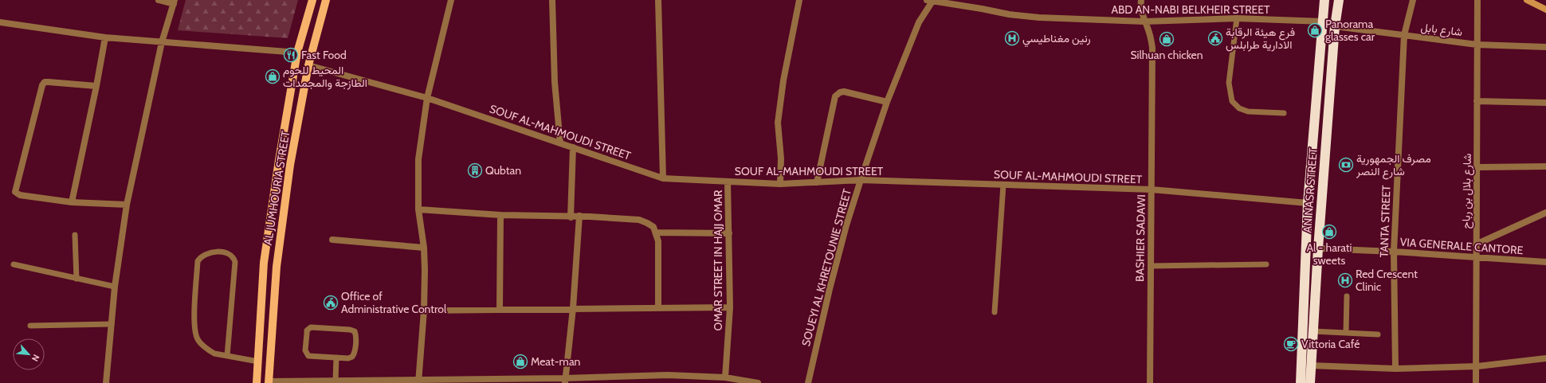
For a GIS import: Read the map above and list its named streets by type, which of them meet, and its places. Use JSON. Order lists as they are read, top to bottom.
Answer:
{
  "streets": {
    "highway": ["AN NASR STREET"],
    "main road": ["AL JUMHOURIA STREET"],
    "street": [
      "ABD AN-NABI BELKHEIR STREET",
      "شارع بابل",
      "SOUF AL-MAHMOUDI STREET",
      "شارع بلال بن رباح",
      "TANTA STREET",
      "BASHIER SADAWI",
      "VIA GENERALE CANTORE",
      "OMAR STREET IN HAJJ OMAR",
      "SOUEYI AL KHRETOUNIE STREET"
    ]
  },
  "crossings": [
    ["ABD AN-NABI BELKHEIR STREET", "AN NASR STREET"],
    ["ABD AN-NABI BELKHEIR STREET", "BASHIER SADAWI"],
    ["ABD AN-NABI BELKHEIR STREET", "SOUEYI AL KHRETOUNIE STREET"],
    ["شارع بابل", "AN NASR STREET"],
    ["شارع بابل", "شارع بلال بن رباح"],
    ["شارع بابل", "TANTA STREET"],
    ["SOUF AL-MAHMOUDI STREET", "AL JUMHOURIA STREET"],
    ["SOUF AL-MAHMOUDI STREET", "AN NASR STREET"],
    ["SOUF AL-MAHMOUDI STREET", "BASHIER SADAWI"],
    ["SOUF AL-MAHMOUDI STREET", "OMAR STREET IN HAJJ OMAR"],
    ["SOUF AL-MAHMOUDI STREET", "SOUEYI AL KHRETOUNIE STREET"],
    ["AN NASR STREET", "VIA GENERALE CANTORE"],
    ["شارع بلال بن رباح", "VIA GENERALE CANTORE"],
    ["TANTA STREET", "VIA GENERALE CANTORE"]
  ],
  "places": {
    "shop": [
      "Panorama glasses car",
      "Silhuan chicken",
      "المحيط للحوم الطازجة والمجمدات",
      "Al - harati sweets",
      "Meat-man"
    ],
    "hospital": ["رنين مغناطيسي", "Red Crescent Clinic"],
    "public building": ["فرع هيئة الرقابة الادارية طرابلس", "Office of Administrative Control"],
    "restaurant": ["Fast Food"],
    "bank": ["مصرف الجمهورية شارع النصر"],
    "building": ["Qubtan"],
    "cafe": ["Vittoria Café"]
  },
  "north": "bottom right"
}
